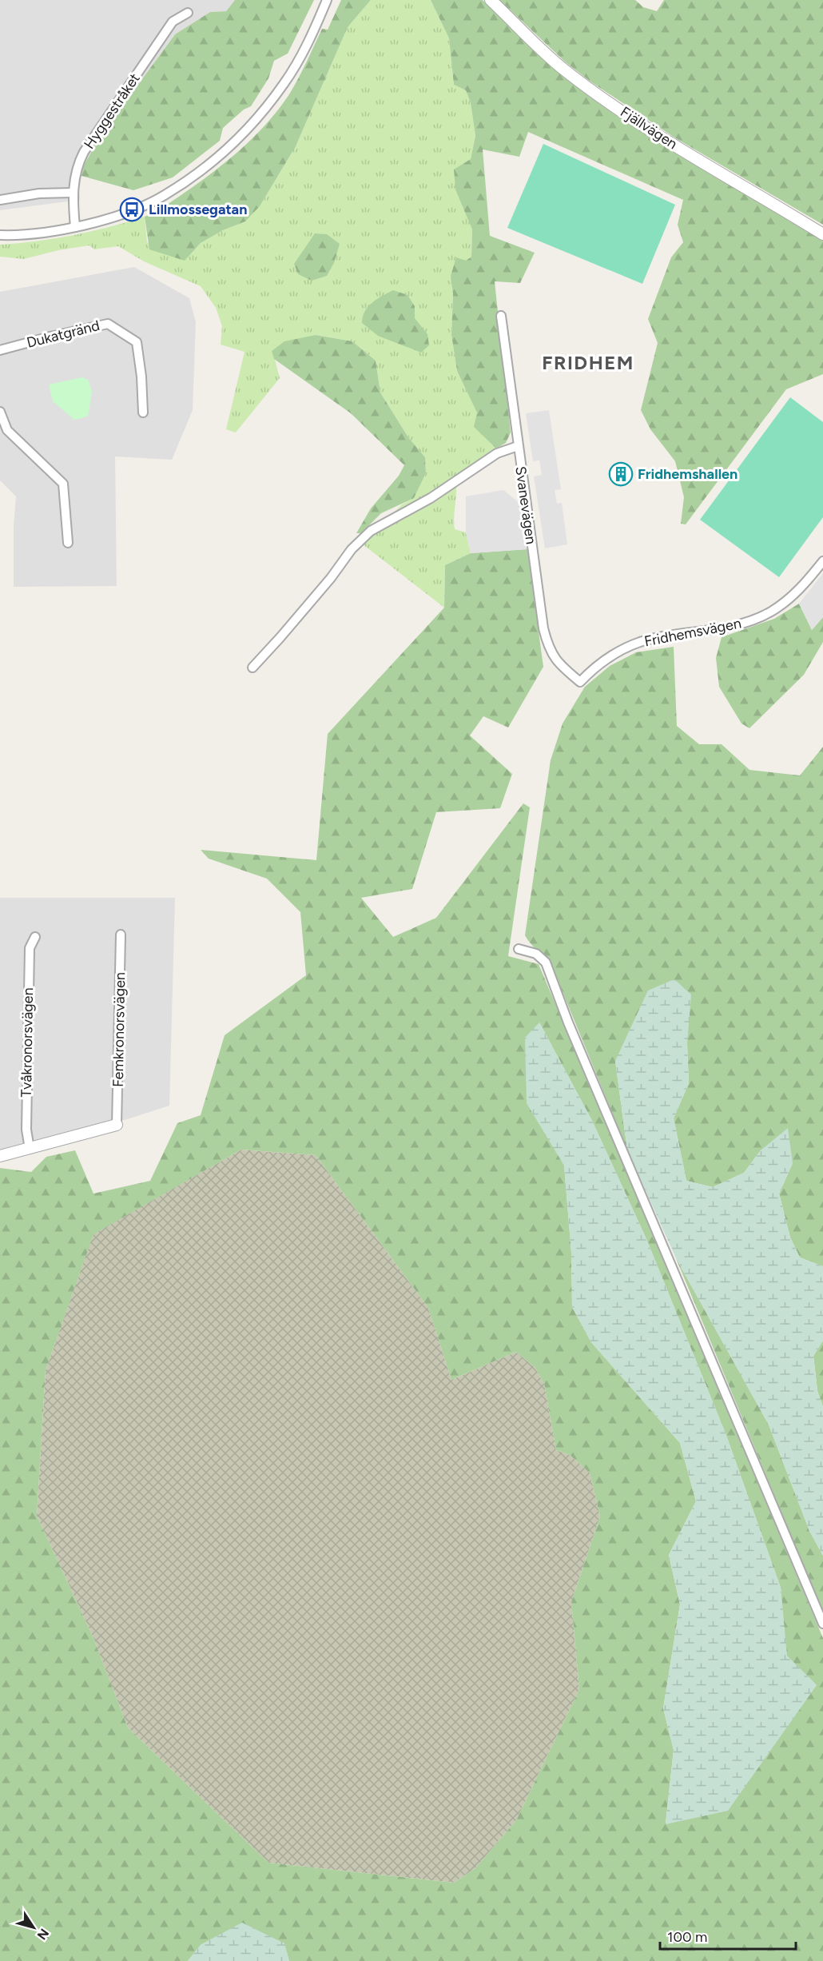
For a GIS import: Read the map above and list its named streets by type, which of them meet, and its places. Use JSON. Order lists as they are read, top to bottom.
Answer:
{
  "streets": {
    "street": [
      "Hyggestråket",
      "Fjällvägen",
      "Dukatgränd",
      "Svanevägen",
      "Fridhemsvägen",
      "Femkronorsvägen",
      "Tvåkronorsvägen"
    ]
  },
  "crossings": [
    ["Svanevägen", "Fridhemsvägen"]
  ],
  "districts": ["FRIDHEM"],
  "places": {
    "bus stop": ["Lillmossegatan"],
    "building": ["Fridhemshallen"]
  },
  "scale_bar": "100 m",
  "north": "bottom right"
}
